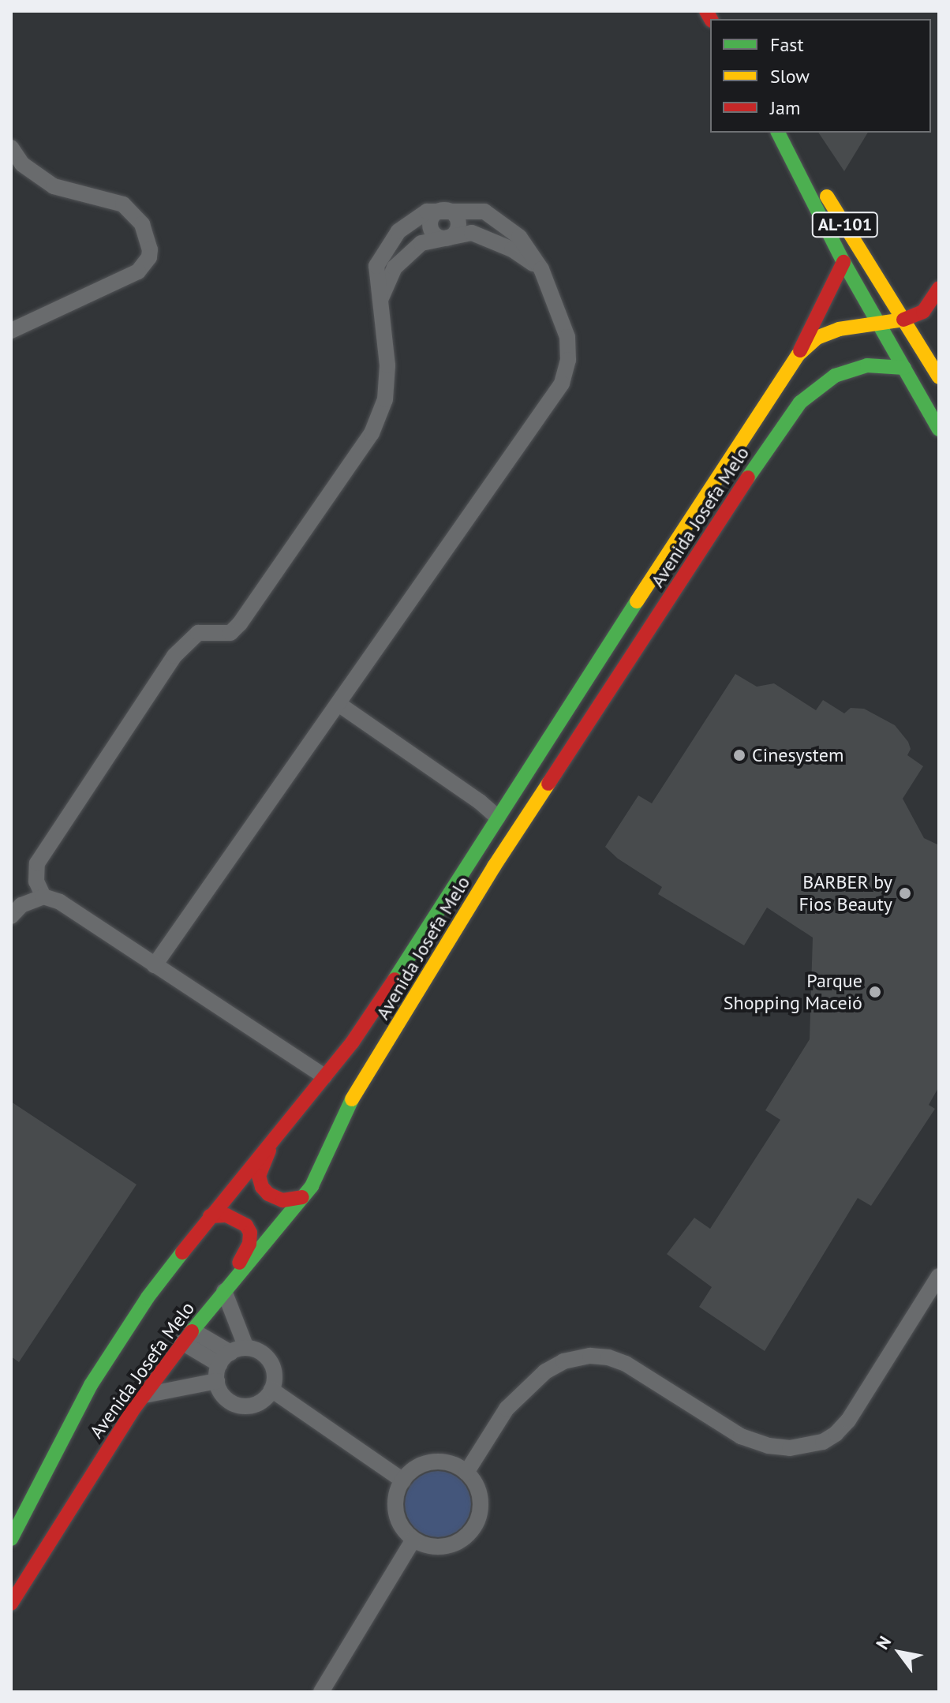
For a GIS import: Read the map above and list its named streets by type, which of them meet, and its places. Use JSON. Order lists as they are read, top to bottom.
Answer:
{
  "streets": {
    "main road": ["AL-101", "Avenida Josefa Melo"]
  },
  "crossings": [
    ["AL-101", "Avenida Josefa Melo"]
  ],
  "places": ["Cinesystem", "BARBER by Fios Beauty", "Parque Shopping Maceió"],
  "legend": ["Fast", "Slow", "Jam"],
  "north": "top left"
}
